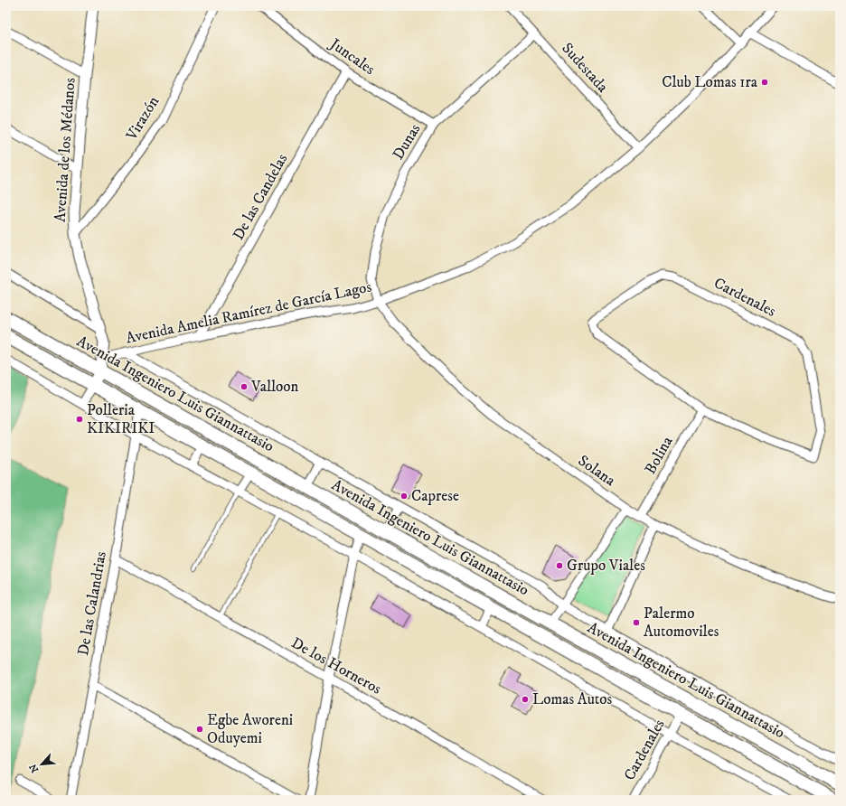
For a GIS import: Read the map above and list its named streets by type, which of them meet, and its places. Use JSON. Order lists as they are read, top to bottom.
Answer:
{
  "streets": {
    "main road": ["Avenida Ingeniero Luis Giannattasio"],
    "street": [
      "Juncales",
      "Sudestada",
      "Virazón",
      "Dunas",
      "Avenida de los Médanos",
      "De las Candelas",
      "Cardenales",
      "Avenida Amelia Ramírez de García Lagos",
      "Bolina",
      "Solana",
      "De las Calandrias",
      "De los Horneros"
    ]
  },
  "crossings": [
    ["Juncales", "Dunas"],
    ["Juncales", "De las Candelas"],
    ["Sudestada", "Dunas"],
    ["Sudestada", "Avenida Amelia Ramírez de García Lagos"],
    ["Virazón", "Avenida de los Médanos"],
    ["Dunas", "Avenida Amelia Ramírez de García Lagos"],
    ["Dunas", "Solana"],
    ["Avenida de los Médanos", "Avenida Amelia Ramírez de García Lagos"],
    ["Avenida de los Médanos", "Avenida Ingeniero Luis Giannattasio"],
    ["De las Candelas", "Avenida Amelia Ramírez de García Lagos"],
    ["Cardenales", "Avenida Ingeniero Luis Giannattasio"],
    ["Cardenales", "Bolina"],
    ["Avenida Amelia Ramírez de García Lagos", "Avenida Ingeniero Luis Giannattasio"],
    ["Avenida Amelia Ramírez de García Lagos", "Solana"],
    ["Avenida Ingeniero Luis Giannattasio", "De las Calandrias"],
    ["Bolina", "Solana"],
    ["De las Calandrias", "De los Horneros"]
  ],
  "places": [
    "Club Lomas 1ra",
    "Valloon",
    "Polleria KIKIRIKI",
    "Caprese",
    "Grupo Viales",
    "Palermo Automoviles",
    "Lomas Autos",
    "Egbe Aworeni Oduyemi"
  ],
  "north": "bottom left"
}
